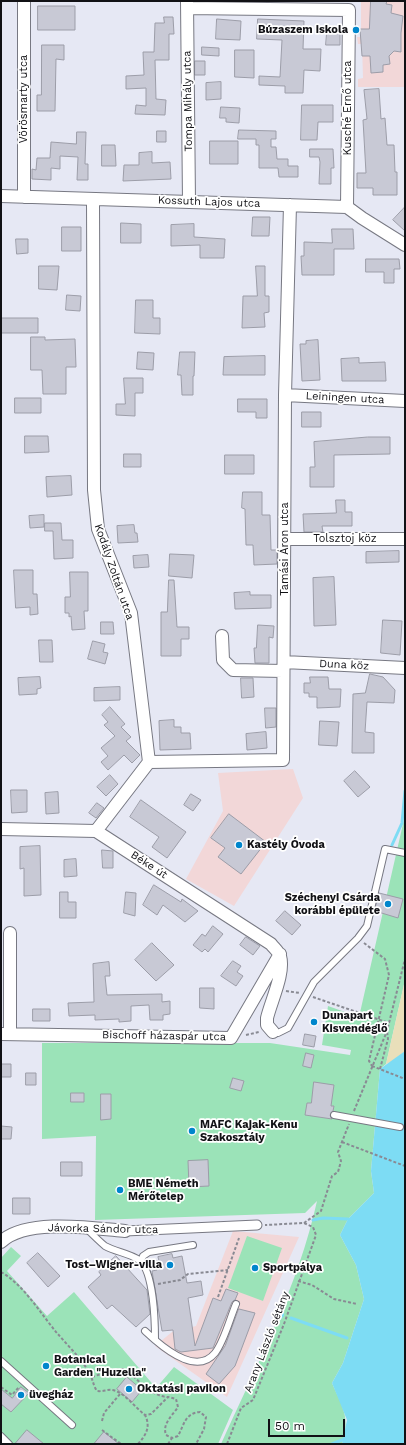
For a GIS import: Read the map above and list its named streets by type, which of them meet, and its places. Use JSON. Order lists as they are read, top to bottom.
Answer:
{
  "streets": {
    "street": [
      "Vörösmarty utca",
      "Tompa Mihály utca",
      "Kusché Ernő utca",
      "Kossuth Lajos utca",
      "Leiningen utca",
      "Tolsztoj köz",
      "Tamási Áron utca",
      "Kodály Zoltán utca",
      "Duna köz",
      "Béke út",
      "Bischoff házaspár utca",
      "Jávorka Sándor utca"
    ],
    "path": ["Arany László sétány"]
  },
  "crossings": [
    ["Vörösmarty utca", "Kossuth Lajos utca"],
    ["Tompa Mihály utca", "Kusché Ernő utca"],
    ["Tompa Mihály utca", "Kossuth Lajos utca"],
    ["Kusché Ernő utca", "Kossuth Lajos utca"],
    ["Kossuth Lajos utca", "Tamási Áron utca"],
    ["Kossuth Lajos utca", "Kodály Zoltán utca"],
    ["Leiningen utca", "Tamási Áron utca"],
    ["Tolsztoj köz", "Tamási Áron utca"],
    ["Tamási Áron utca", "Kodály Zoltán utca"],
    ["Tamási Áron utca", "Duna köz"],
    ["Béke út", "Bischoff házaspár utca"]
  ],
  "places": [
    "Búzaszem iskola",
    "Kastély Óvoda",
    "Széchenyi Csárda korábbi épülete",
    "Dunapart Kisvendéglő",
    "MAFC Kajak-Kenu Szakosztály",
    "BME Németh Mérőtelep",
    "Tost–Wigner-villa",
    "Sportpálya",
    "Botanical Garden \"Huzella\"",
    "Oktatási pavilon",
    "üvegház"
  ],
  "scale_bar": "50 m"
}
